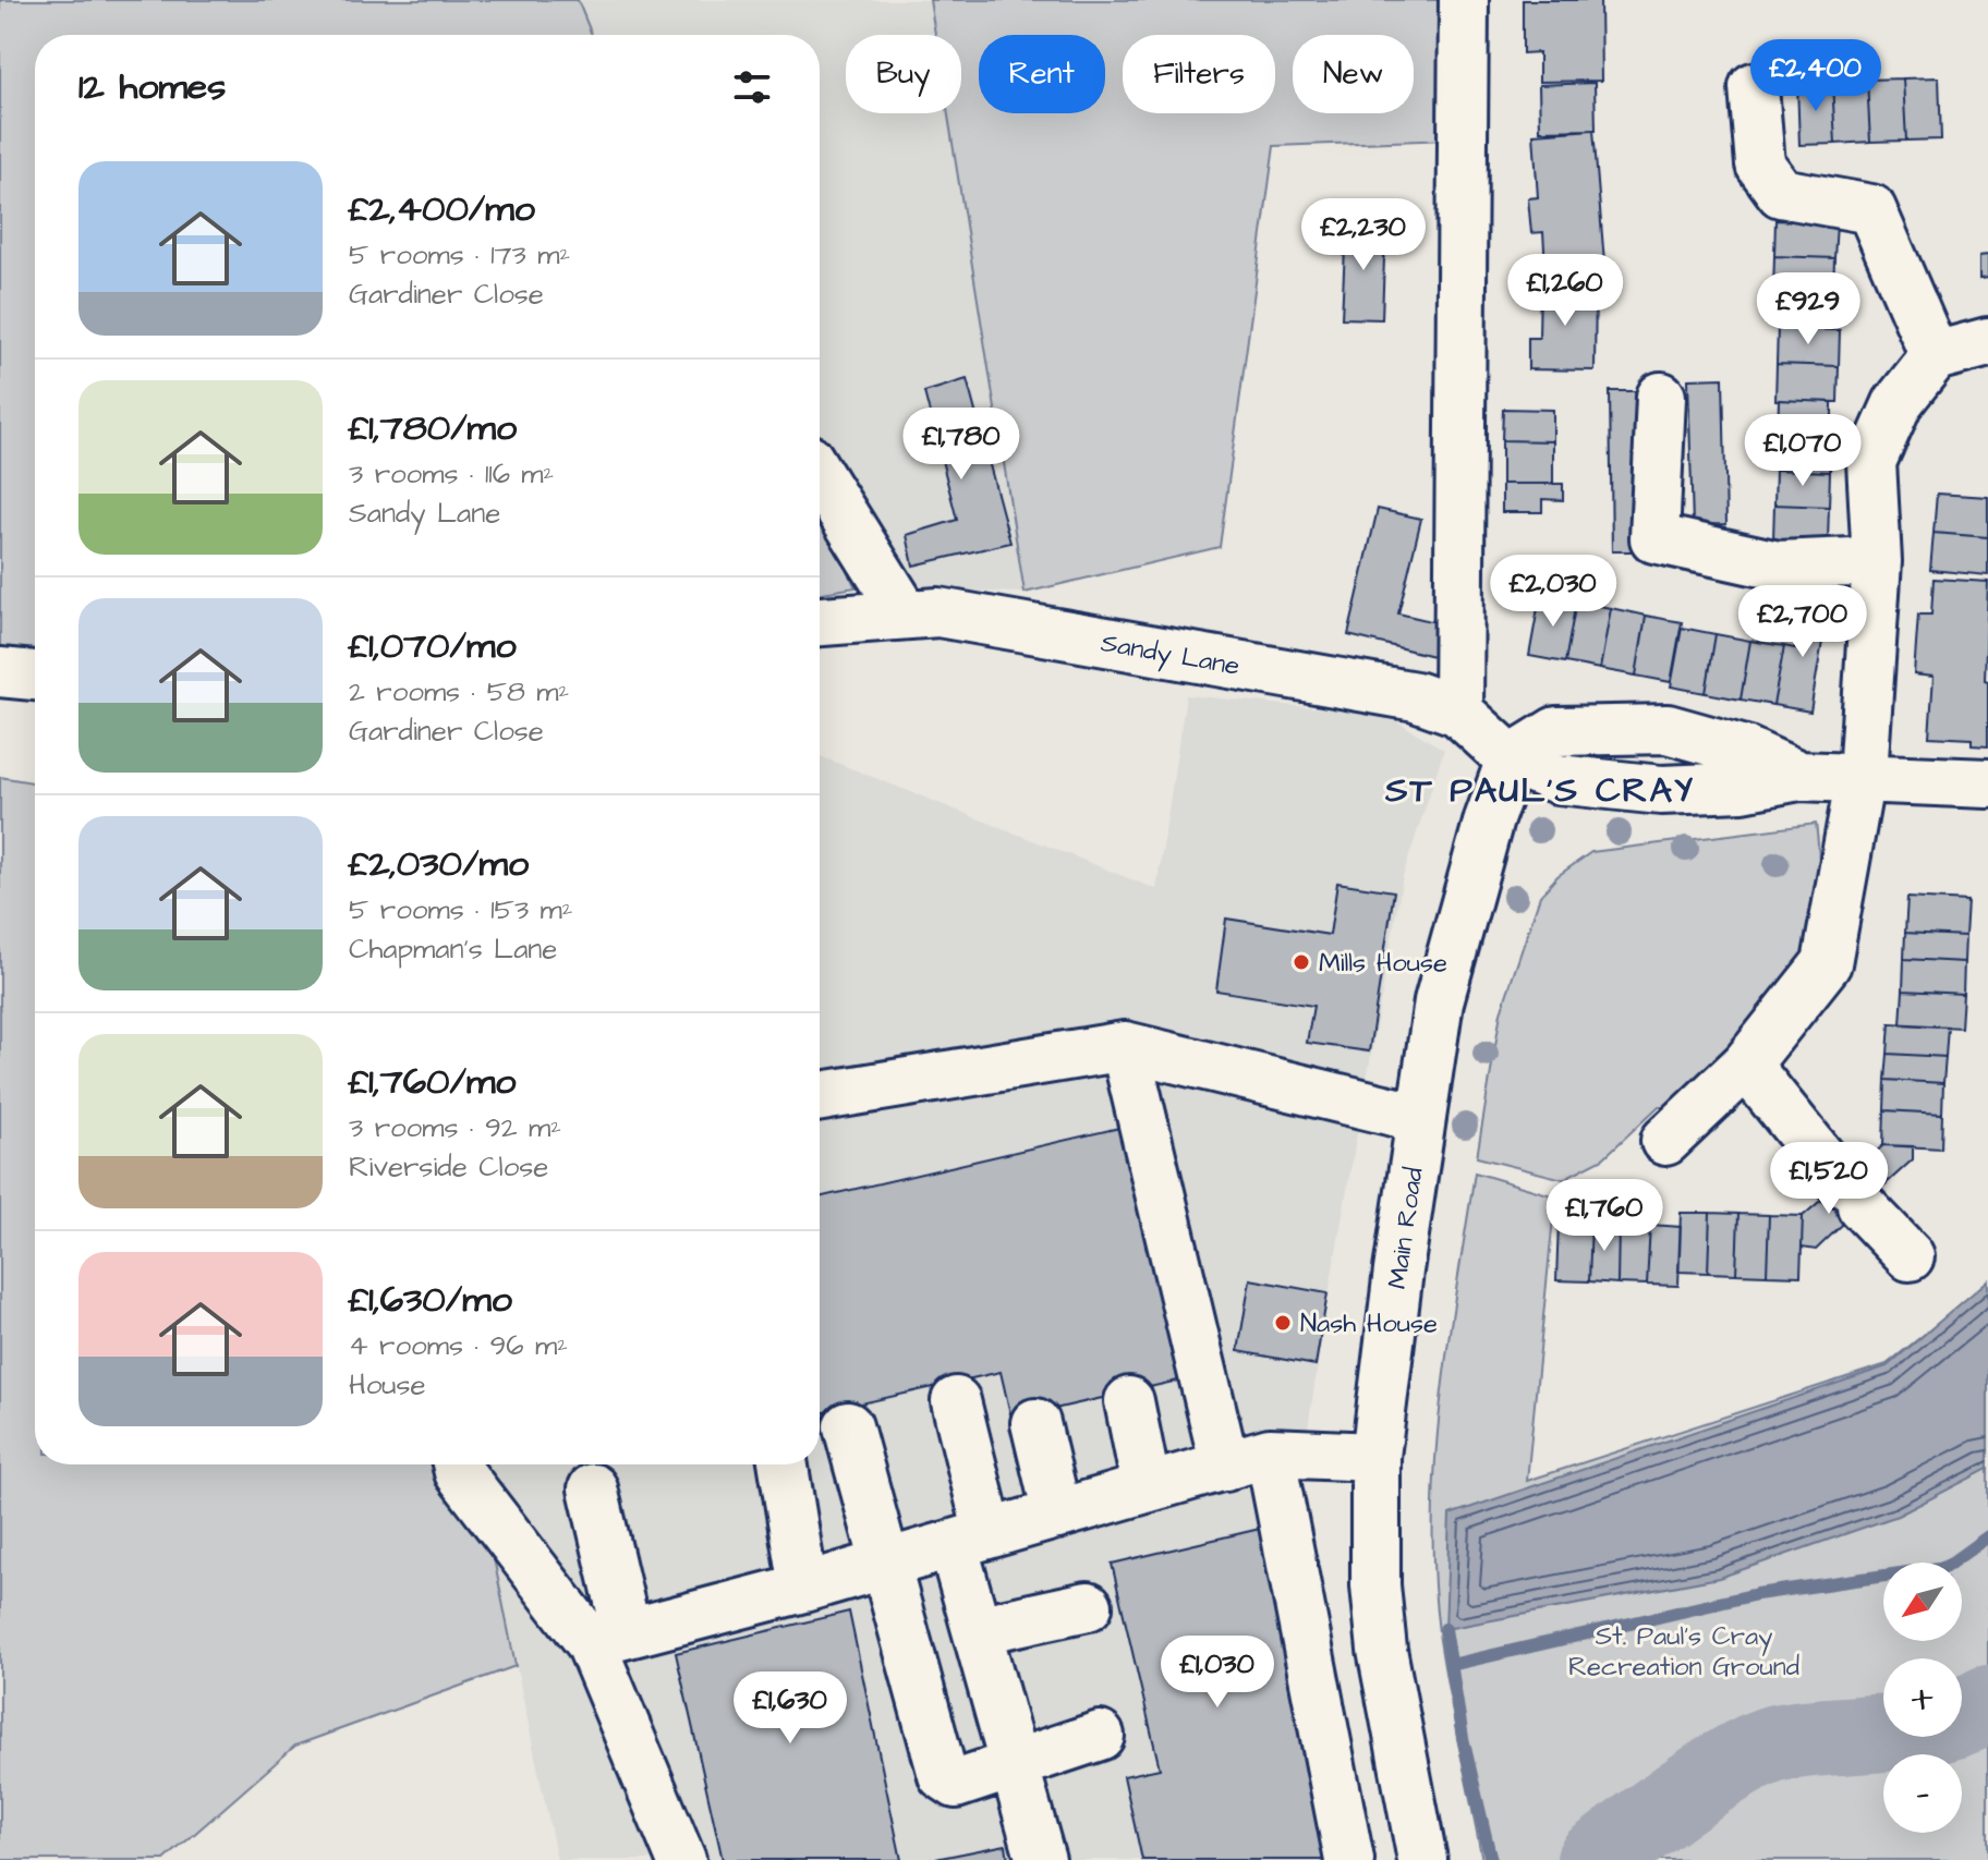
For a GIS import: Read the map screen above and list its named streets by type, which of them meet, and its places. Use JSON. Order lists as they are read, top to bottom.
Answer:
{
  "streets": {
    "street": ["Sandy Lane", "Main Road"]
  },
  "crossings": [
    ["Sandy Lane", "Main Road"]
  ],
  "districts": ["ST PAUL'S CRAY"],
  "parks": ["St. Paul's Cray Recreation Ground"],
  "places": ["Mills House", "Nash House"],
  "north": "bottom left",
  "page": {
    "chip": [
      "Buy",
      "Rent",
      "Filters",
      "New"
    ],
    "heading": "12 homes",
    "price": [
      "£2,400",
      "£2,230",
      "£1,260",
      "£929",
      "£1,780",
      "£1,070",
      "£2,030",
      "£2,700",
      "£1,520",
      "£1,760",
      "£1,030",
      "£1,630"
    ],
    "list": [
      {
        "name": "£2,400/mo",
        "note": "5 rooms · 173 m² · Gardiner Close"
      },
      {
        "name": "£1,780/mo",
        "note": "3 rooms · 116 m² · Sandy Lane"
      },
      {
        "name": "£1,070/mo",
        "note": "2 rooms · 58 m² · Gardiner Close"
      },
      {
        "name": "£2,030/mo",
        "note": "5 rooms · 153 m² · Chapman's Lane"
      },
      {
        "name": "£1,760/mo",
        "note": "3 rooms · 92 m² · Riverside Close"
      },
      {
        "name": "£1,630/mo",
        "note": "4 rooms · 96 m² · House"
      }
    ],
    "map_buttons": ["+", "−"]
  }
}
